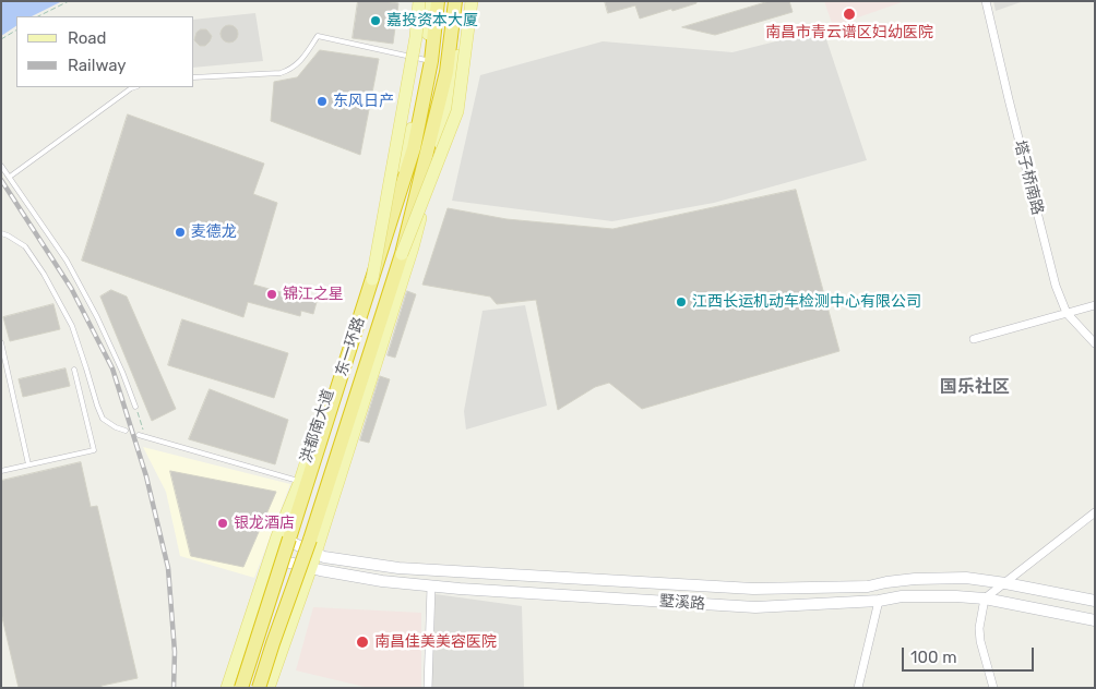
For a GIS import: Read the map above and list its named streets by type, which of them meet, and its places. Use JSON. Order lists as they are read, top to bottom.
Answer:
{
  "streets": {
    "highway": ["东一环路"],
    "main road": ["洪都南大道"],
    "street": ["塔子桥南路", "墅溪路"]
  },
  "crossings": [
    ["洪都南大道", "墅溪路"]
  ],
  "districts": ["国乐社区"],
  "places": [
    "南昌市青云谱区妇幼医院",
    "嘉投资本大厦",
    "东风日产",
    "麦德龙",
    "锦江之星",
    "江西长运机动车检测中心有限公司",
    "银龙酒店",
    "南昌佳美美容医院"
  ],
  "legend": ["Road", "Railway"],
  "scale_bar": "100 m"
}
